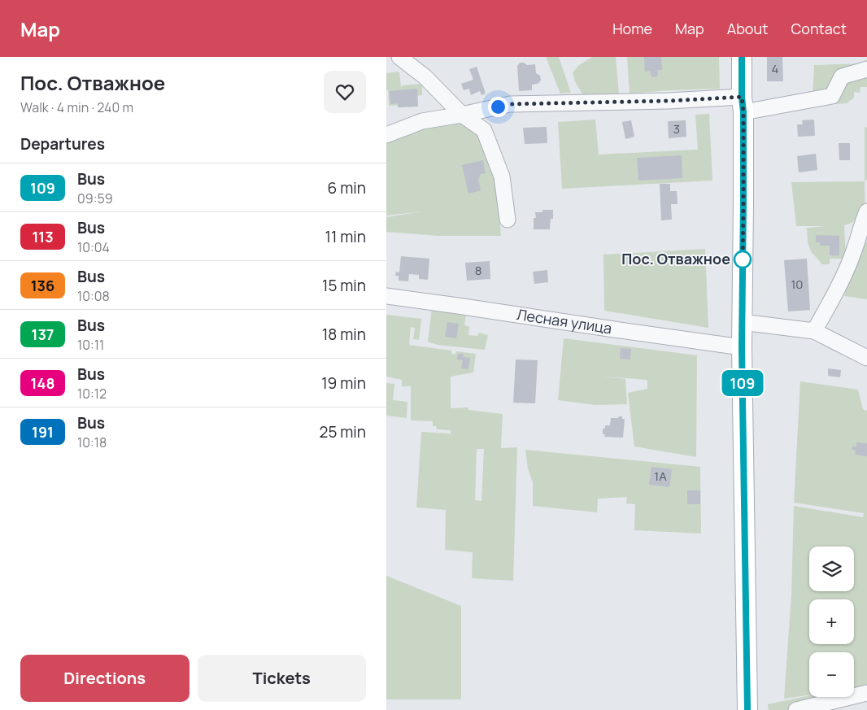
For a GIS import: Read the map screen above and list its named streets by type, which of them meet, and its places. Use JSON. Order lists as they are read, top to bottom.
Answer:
{
  "streets": {
    "street": ["Лесная улица"]
  },
  "places": ["Пос. Отважное"],
  "lines": ["bus line 109"],
  "house_numbers": [
    "4",
    "3",
    "8",
    "10",
    "1А"
  ],
  "page": {
    "header": "Map",
    "nav": [
      "Home",
      "Map",
      "About",
      "Contact"
    ],
    "heading": [
      ["Пос. Отважное", "Walk · 4 min · 240 m"],
      "Departures"
    ],
    "on_map": "109",
    "list": [
      {
        "mark": "109",
        "name": "Bus",
        "note": "09:59",
        "value": "6 min"
      },
      {
        "mark": "113",
        "name": "Bus",
        "note": "10:04",
        "value": "11 min"
      },
      {
        "mark": "136",
        "name": "Bus",
        "note": "10:08",
        "value": "15 min"
      },
      {
        "mark": "137",
        "name": "Bus",
        "note": "10:11",
        "value": "18 min"
      },
      {
        "mark": "148",
        "name": "Bus",
        "note": "10:12",
        "value": "19 min"
      },
      {
        "mark": "191",
        "name": "Bus",
        "note": "10:18",
        "value": "25 min"
      }
    ],
    "map_buttons": ["+", "−"],
    "buttons": ["Directions", "Tickets"]
  }
}
